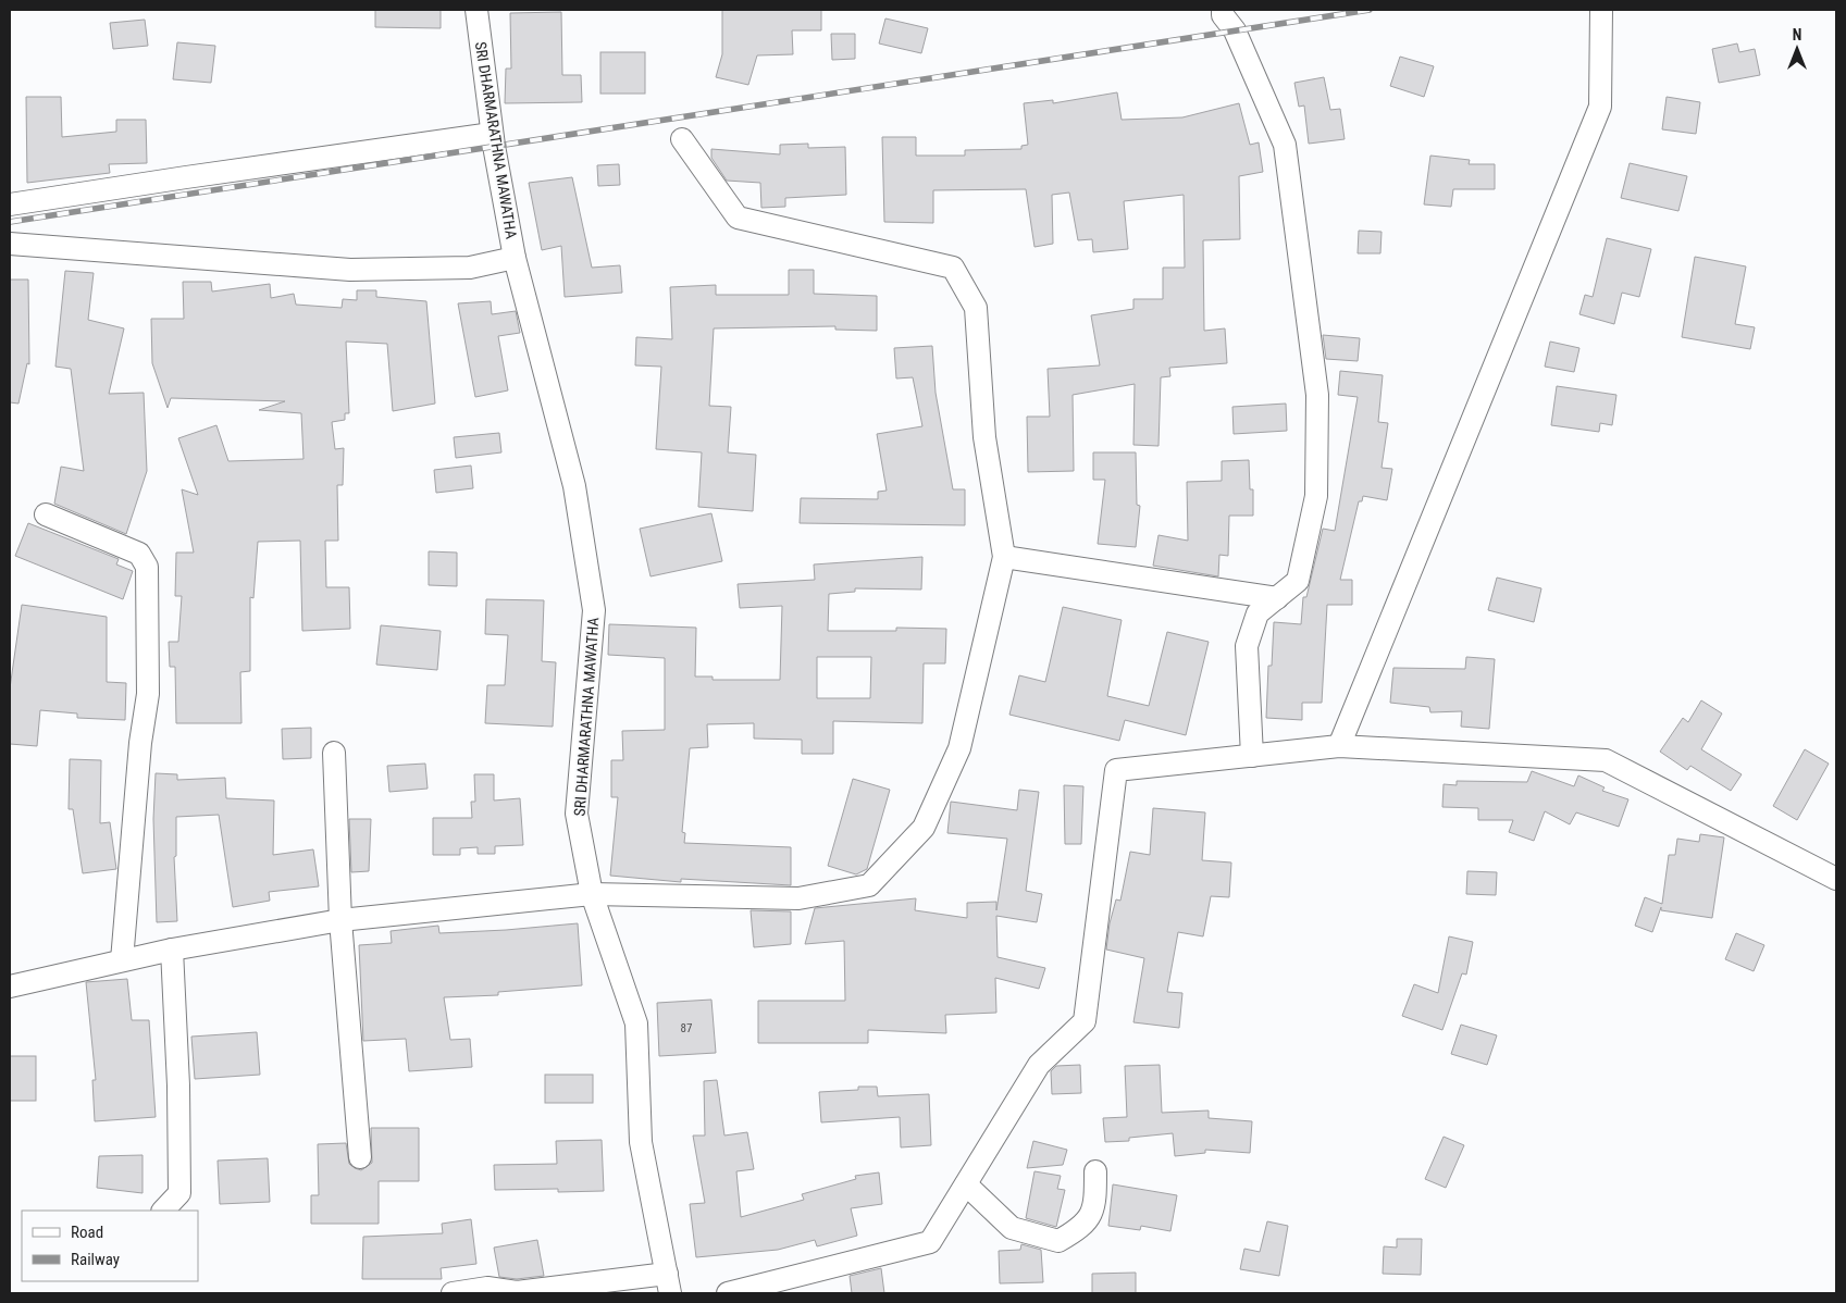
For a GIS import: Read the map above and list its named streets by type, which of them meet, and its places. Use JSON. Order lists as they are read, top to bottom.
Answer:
{
  "streets": {
    "street": ["SRI DHARMARATHNA MAWATHA"]
  },
  "house_numbers": ["87"],
  "legend": ["Road", "Railway"],
  "north": "top"
}
